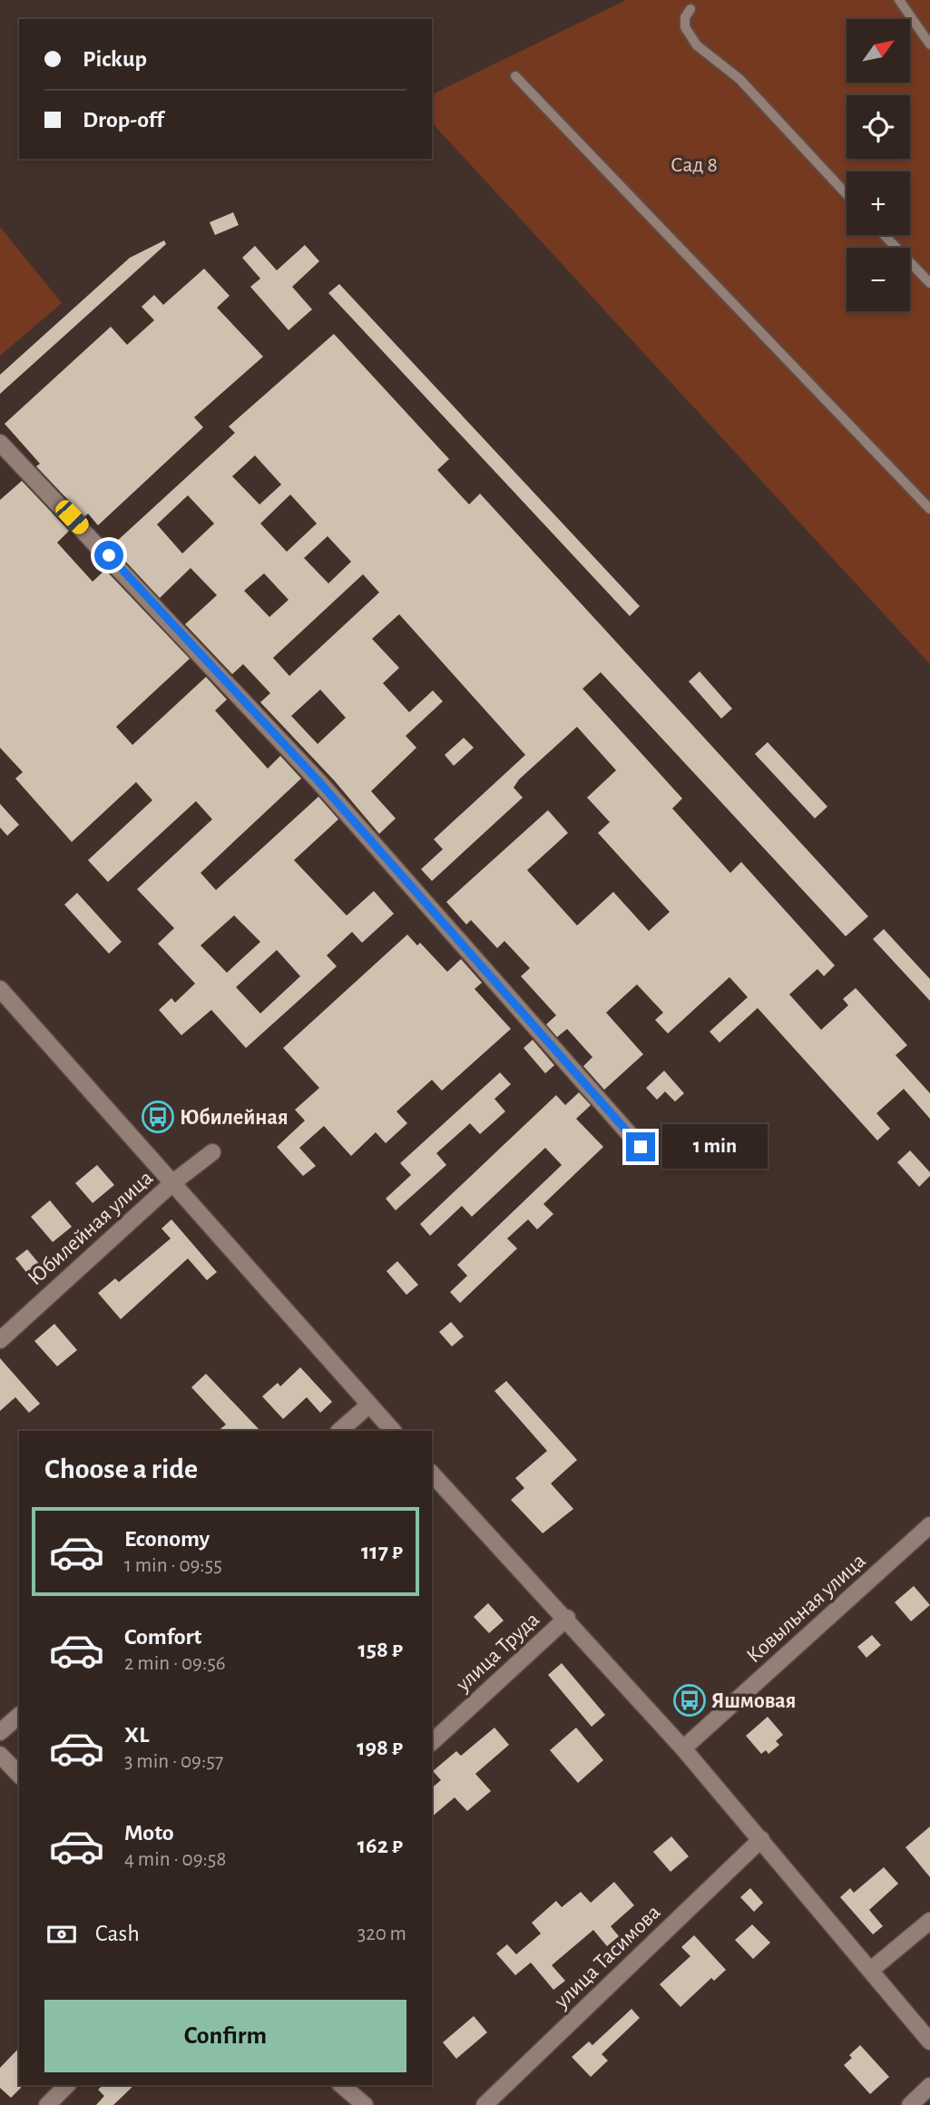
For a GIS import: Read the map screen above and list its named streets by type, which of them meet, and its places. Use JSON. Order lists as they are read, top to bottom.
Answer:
{
  "streets": {
    "street": [
      "Юбилейная улица",
      "Ковыльная улица",
      "улица Труда",
      "улица Тасимова"
    ]
  },
  "parks": ["Сад 8"],
  "places": {
    "bus stop": ["Юбилейная", "Яшмовая"]
  },
  "north": "top right",
  "page": {
    "map_buttons": ["+", "−"],
    "banner": ["Pickup", "Drop-off"],
    "bubble": "1 min",
    "heading": "Choose a ride",
    "list": [
      {
        "name": "Economy",
        "note": "1 min · 09:55",
        "value": "117 ₽"
      },
      {
        "name": "Comfort",
        "note": "2 min · 09:56",
        "value": "158 ₽"
      },
      {
        "name": "XL",
        "note": "3 min · 09:57",
        "value": "198 ₽"
      },
      {
        "name": "Moto",
        "note": "4 min · 09:58",
        "value": "162 ₽"
      }
    ],
    "pay": ["Cash", "320 m"],
    "buttons": "Confirm"
  }
}
